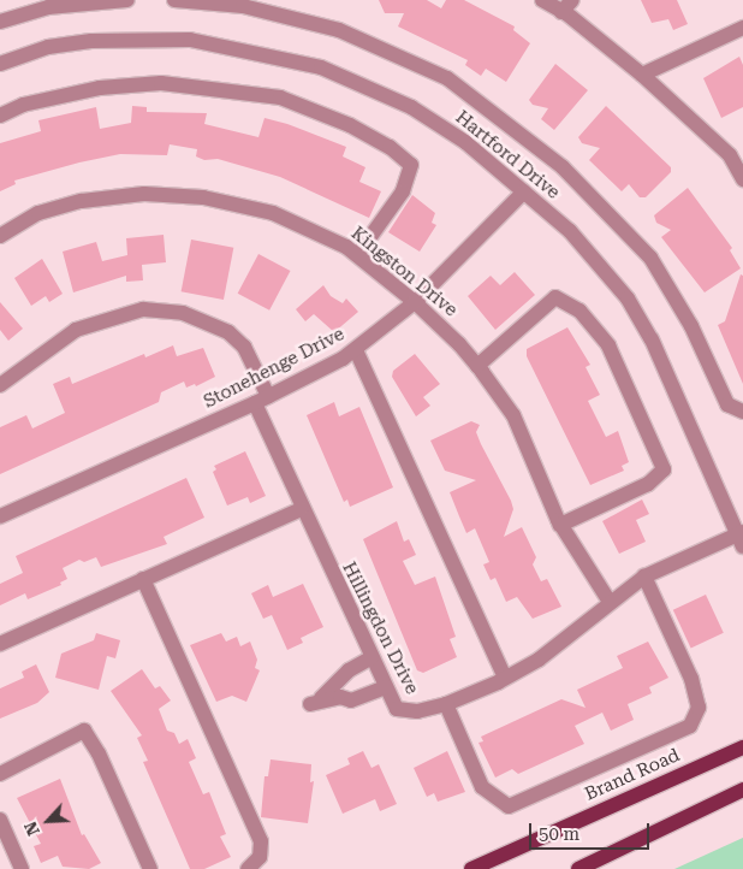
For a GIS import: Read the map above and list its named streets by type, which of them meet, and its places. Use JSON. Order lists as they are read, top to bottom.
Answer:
{
  "streets": {
    "main road": ["Brand Road"],
    "street": [
      "Hartford Drive",
      "Kingston Drive",
      "Stonehenge Drive",
      "Hillingdon Drive"
    ]
  },
  "crossings": [
    ["Hartford Drive", "Stonehenge Drive"],
    ["Hartford Drive", "Hillingdon Drive"],
    ["Kingston Drive", "Stonehenge Drive"],
    ["Kingston Drive", "Hillingdon Drive"],
    ["Stonehenge Drive", "Hillingdon Drive"]
  ],
  "scale_bar": "50 m",
  "north": "bottom left"
}
